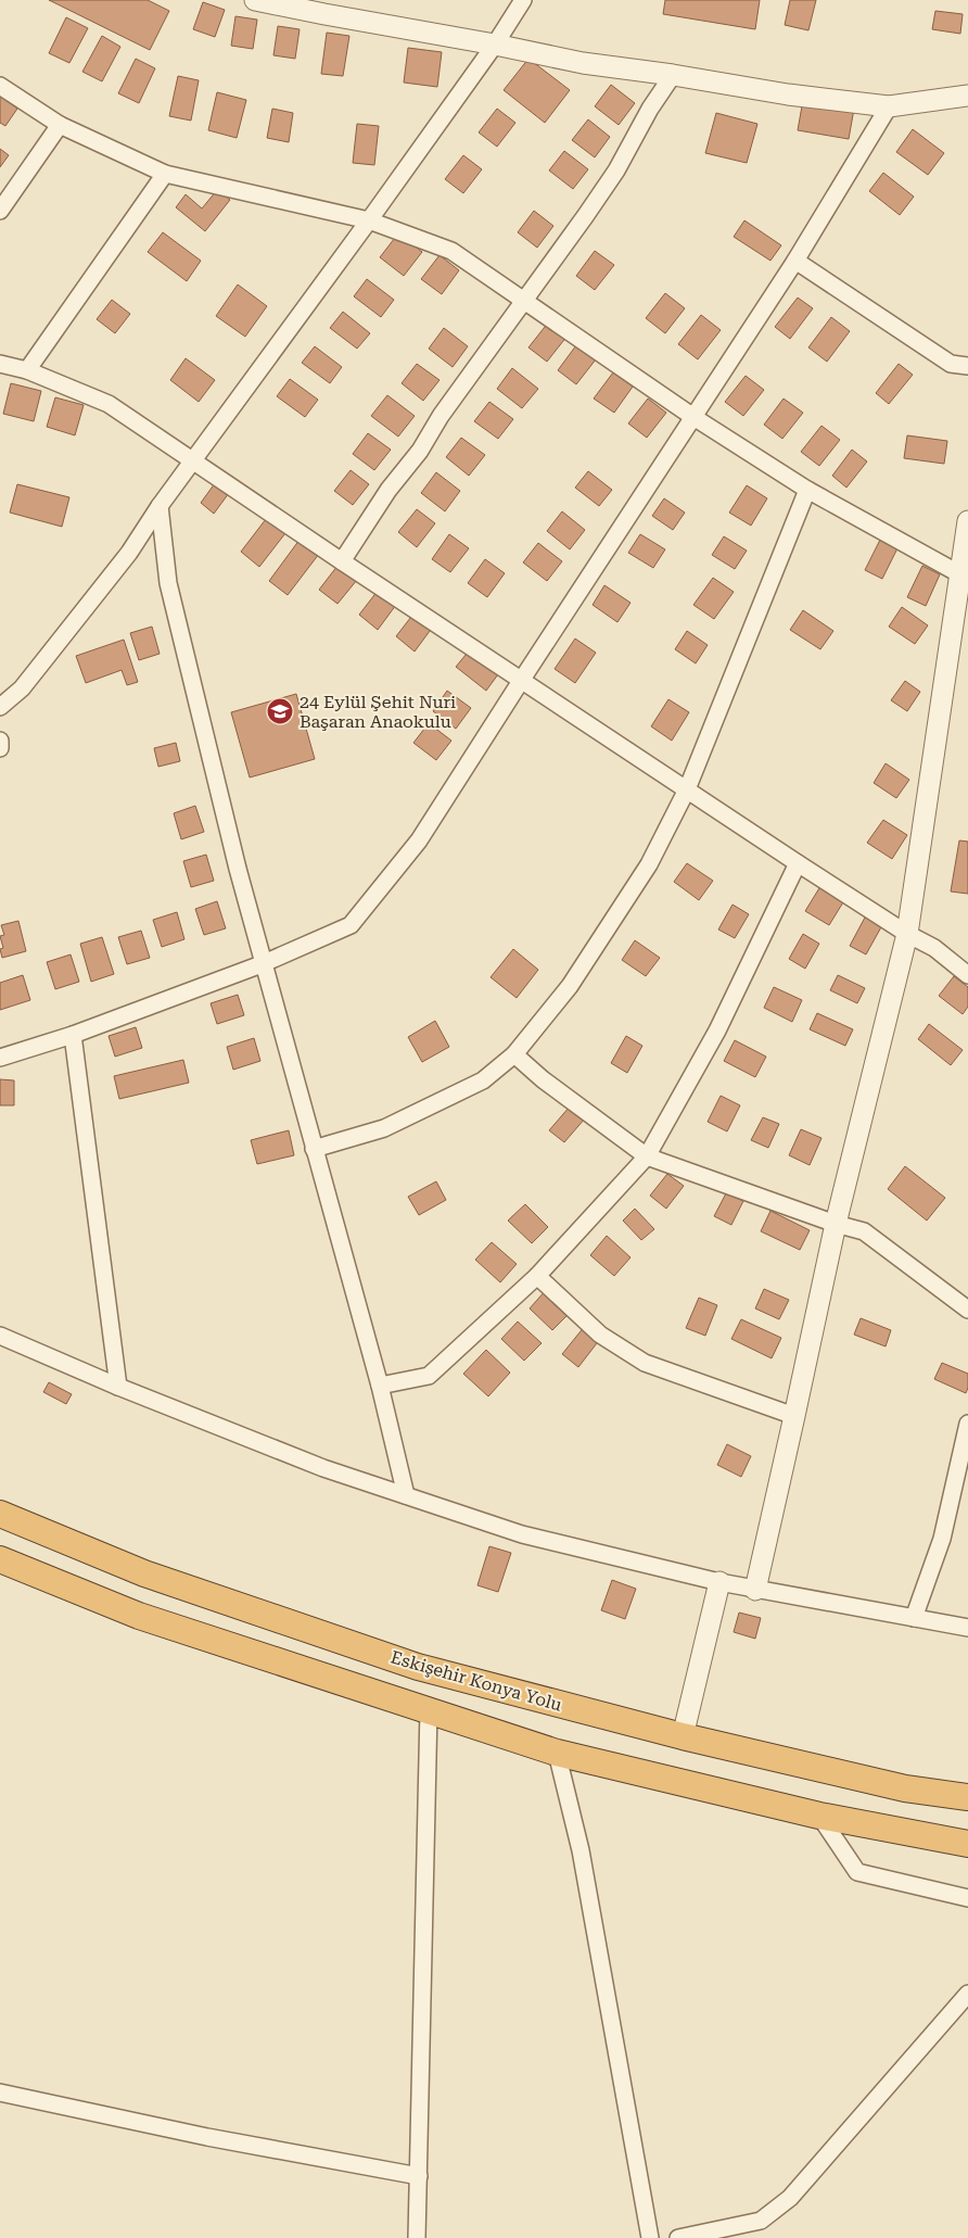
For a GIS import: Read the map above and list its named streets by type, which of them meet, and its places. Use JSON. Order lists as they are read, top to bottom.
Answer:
{
  "streets": {
    "highway": ["Eskişehir Konya Yolu"]
  },
  "places": {
    "school or university": ["24 Eylül Şehit Nuri Başaran Anaokulu"]
  }
}
